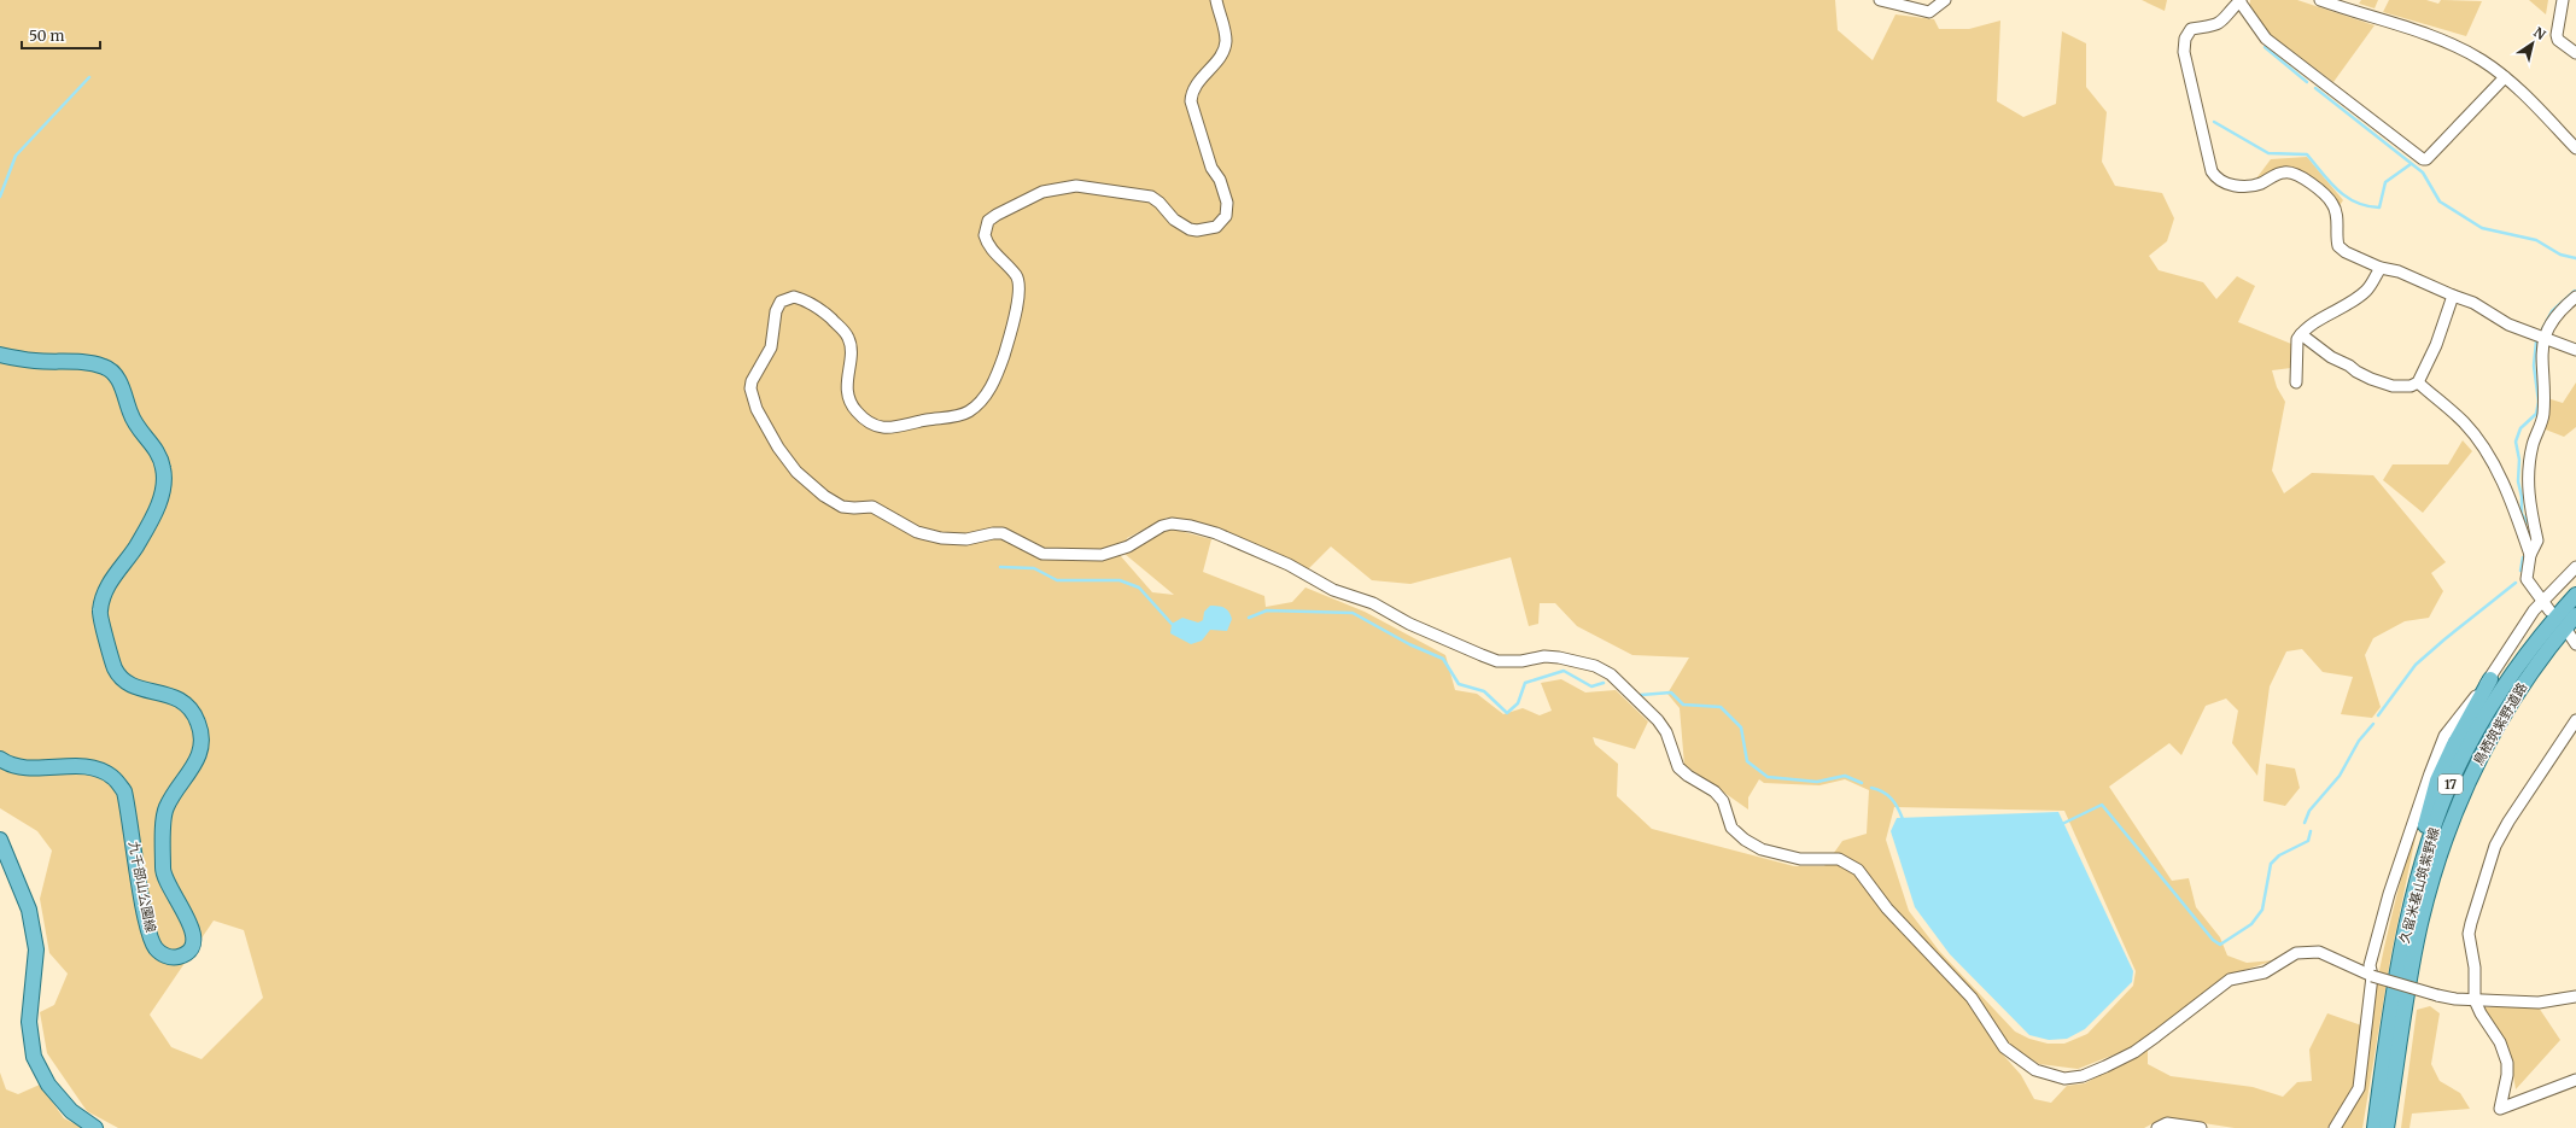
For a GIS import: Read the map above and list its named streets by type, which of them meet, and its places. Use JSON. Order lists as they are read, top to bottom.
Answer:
{
  "streets": {
    "main road": [
      "鳥栖筑紫野道路",
      "17",
      "久留米基山筑紫野線",
      "九千部山公園線"
    ]
  },
  "scale_bar": "50 m",
  "north": "top right"
}
